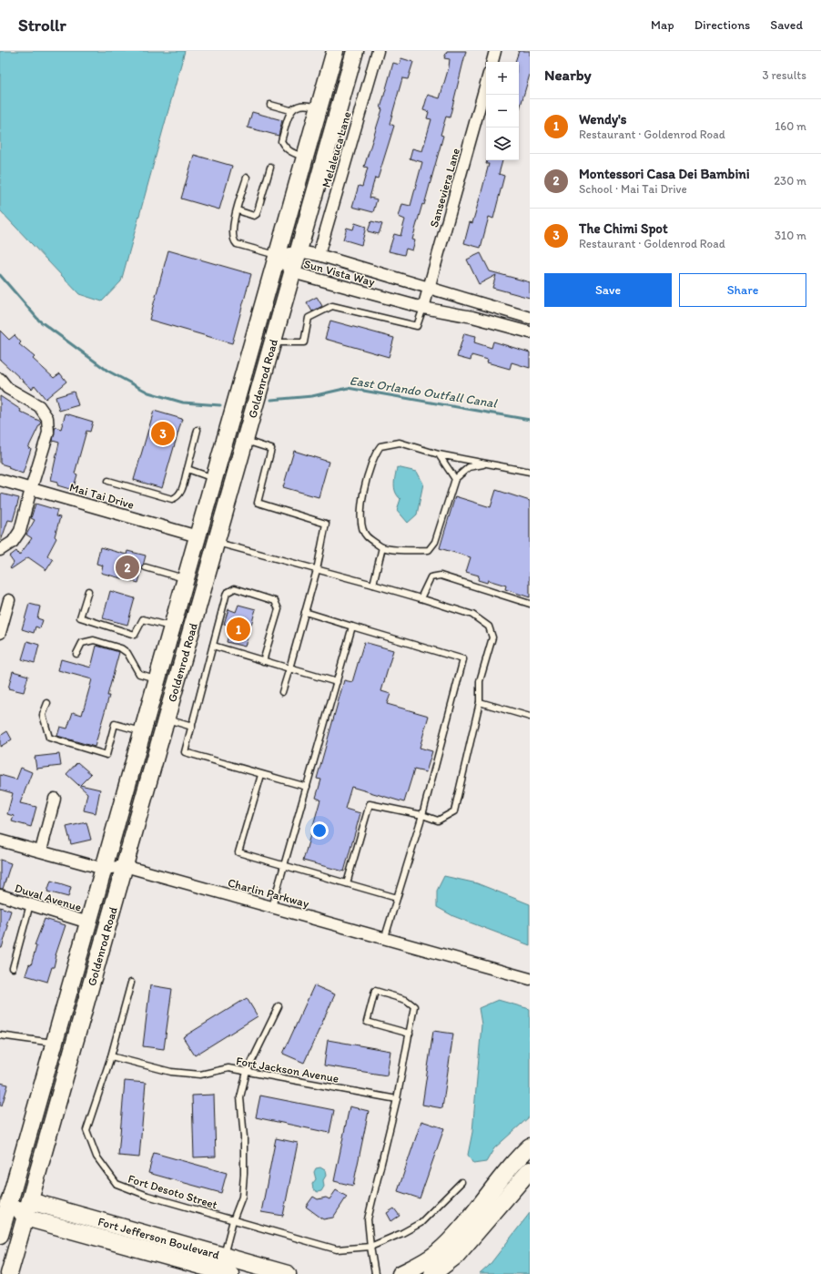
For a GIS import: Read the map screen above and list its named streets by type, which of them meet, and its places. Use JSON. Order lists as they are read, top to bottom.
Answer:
{
  "streets": {
    "main road": ["Goldenrod Road", "Fort Jefferson Boulevard"],
    "street": [
      "Melaleuca Lane",
      "Sanseviera Lane",
      "Sun Vista Way",
      "Mai Tai Drive",
      "Charlin Parkway",
      "Duval Avenue"
    ],
    "lane": ["Fort Jackson Avenue", "Fort Desoto Street"]
  },
  "crossings": [
    ["Melaleuca Lane", "Sun Vista Way"],
    ["Sanseviera Lane", "Sun Vista Way"],
    ["Sun Vista Way", "Goldenrod Road"],
    ["Goldenrod Road", "Mai Tai Drive"],
    ["Goldenrod Road", "Charlin Parkway"],
    ["Goldenrod Road", "Duval Avenue"],
    ["Goldenrod Road", "Fort Jefferson Boulevard"],
    ["Fort Jackson Avenue", "Fort Desoto Street"]
  ],
  "water": ["East Orlando Outfall Canal"],
  "page": {
    "header": "Strollr",
    "nav": ["Map", "Directions", "Saved"],
    "heading": ["Nearby", "3 results"],
    "map_buttons": ["+", "−"],
    "list": [
      {
        "mark": "1",
        "name": "Wendy's",
        "note": "Restaurant · Goldenrod Road",
        "value": "160 m"
      },
      {
        "mark": "2",
        "name": "Montessori Casa Dei Bambini",
        "note": "School · Mai Tai Drive",
        "value": "230 m"
      },
      {
        "mark": "3",
        "name": "The Chimi Spot",
        "note": "Restaurant · Goldenrod Road",
        "value": "310 m"
      }
    ],
    "buttons": ["Save", "Share"],
    "pins": ["3", "2", "1"]
  }
}
